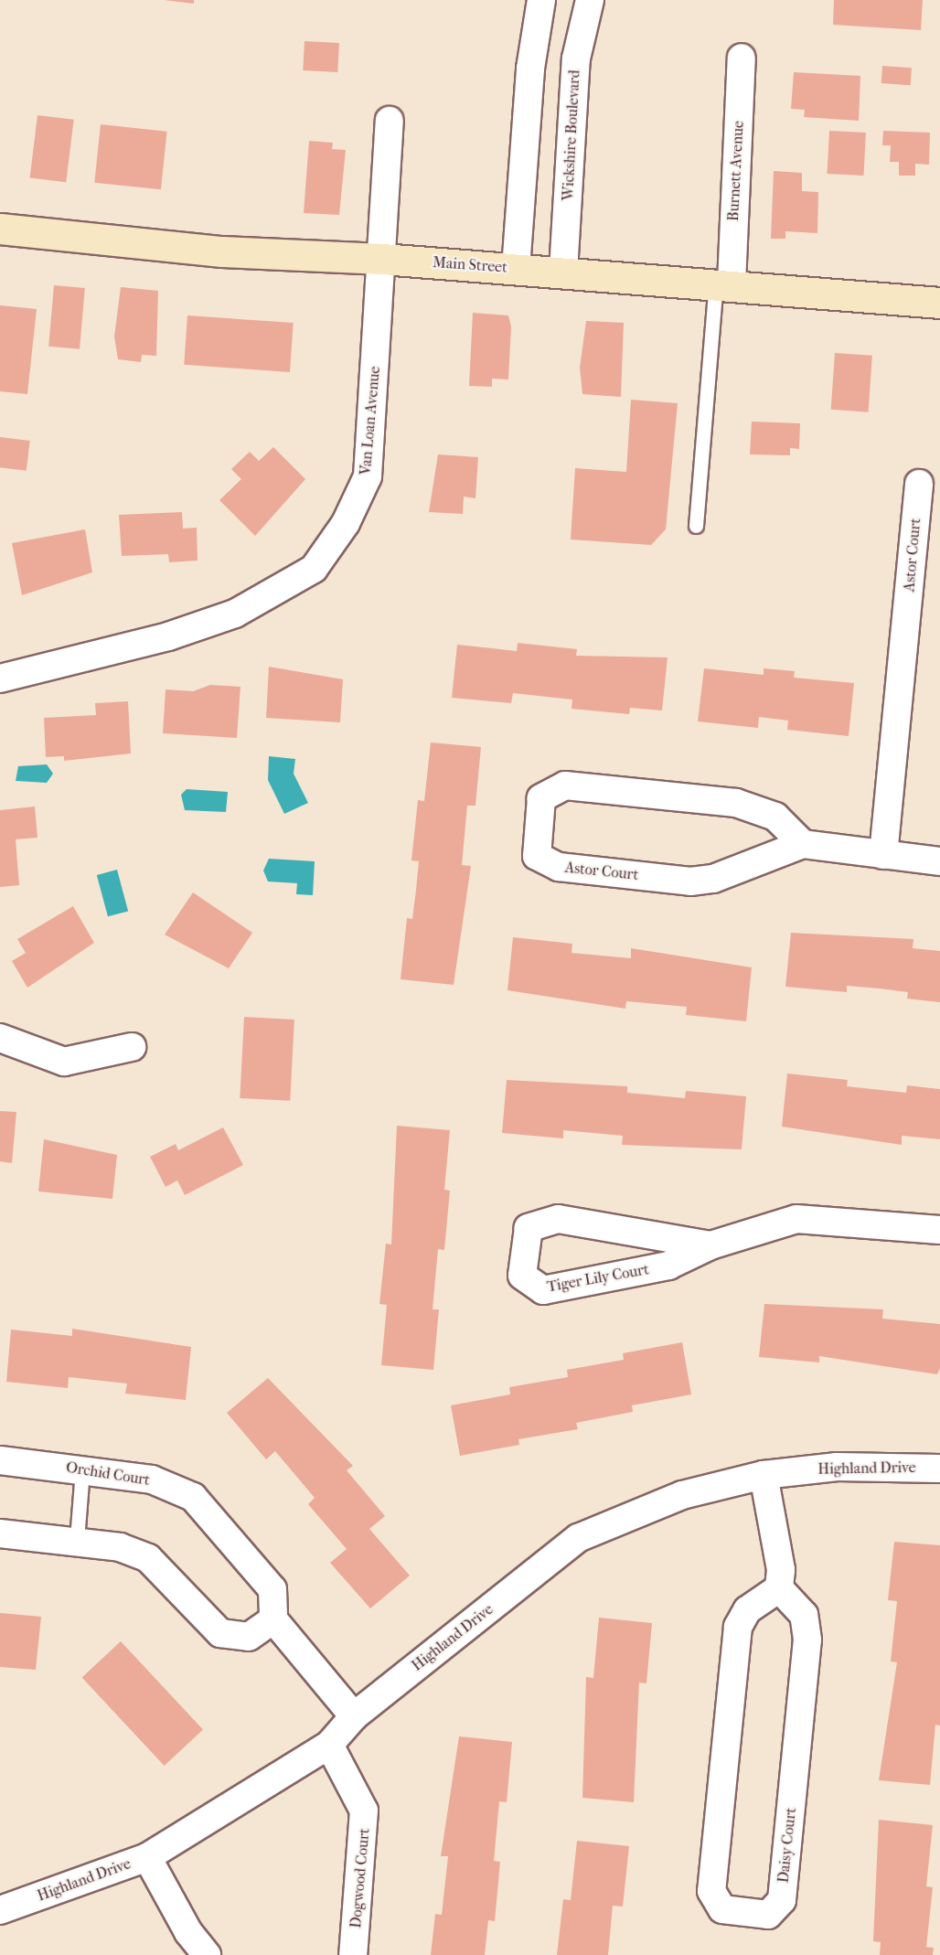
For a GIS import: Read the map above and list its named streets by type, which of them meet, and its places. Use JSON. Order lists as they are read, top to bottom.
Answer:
{
  "streets": {
    "main road": ["Main Street"],
    "street": [
      "Wickshire Boulevard",
      "Burnett Avenue",
      "Van Loan Avenue",
      "Astor Court",
      "Tiger Lily Court",
      "Highland Drive",
      "Orchid Court",
      "Daisy Court",
      "Dogwood Court"
    ]
  },
  "crossings": [
    ["Wickshire Boulevard", "Main Street"],
    ["Burnett Avenue", "Main Street"],
    ["Main Street", "Van Loan Avenue"],
    ["Highland Drive", "Dogwood Court"]
  ]
}
